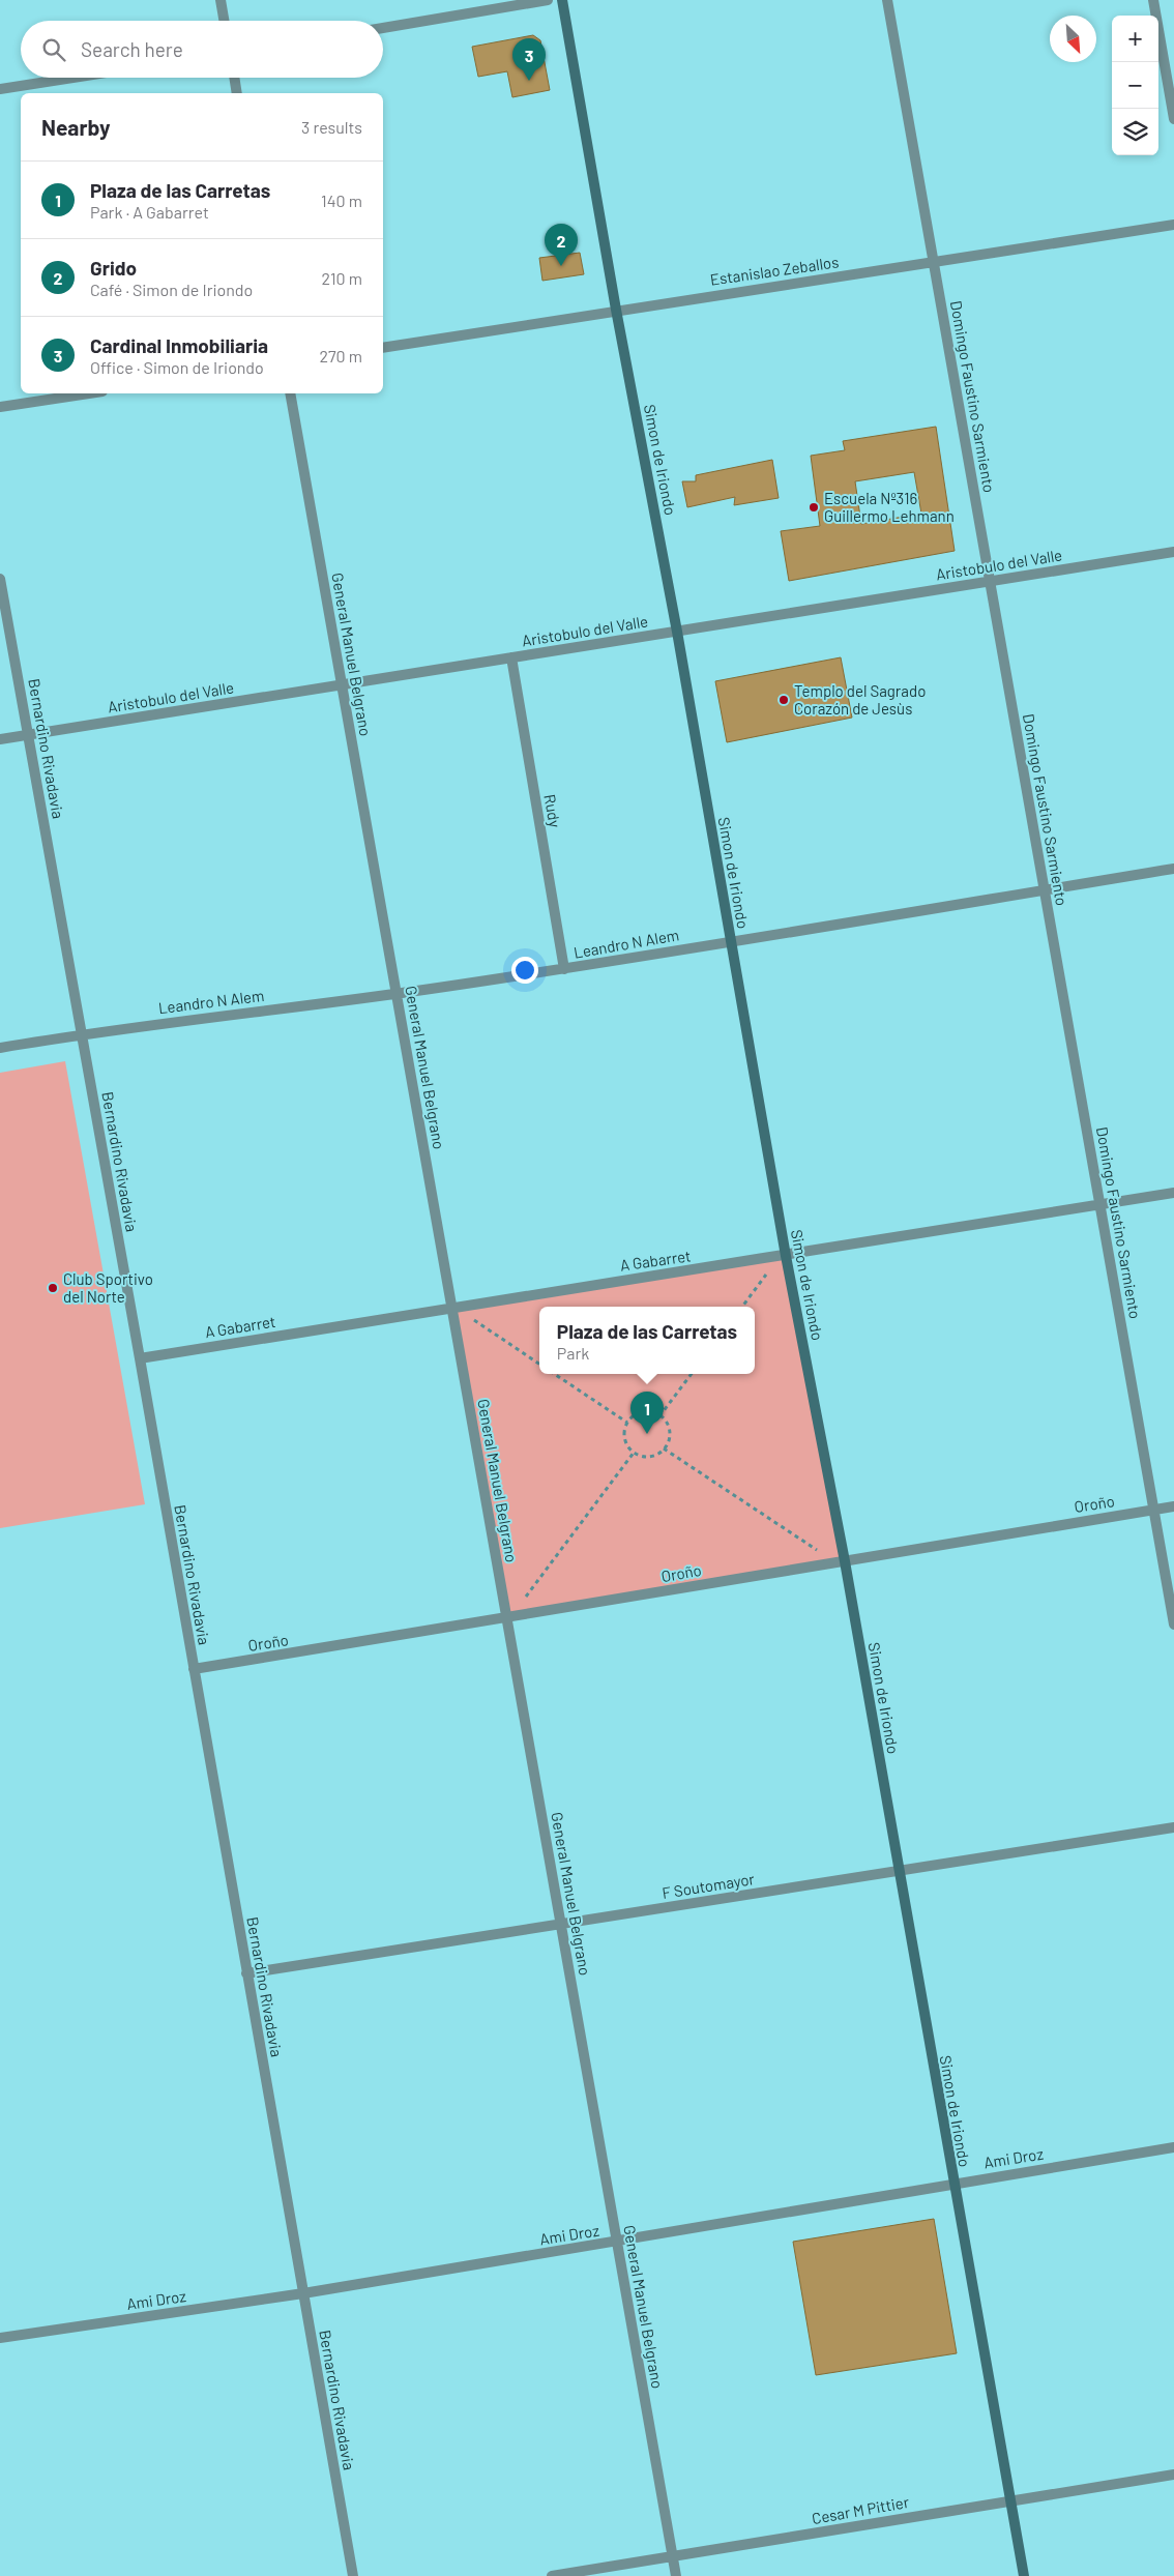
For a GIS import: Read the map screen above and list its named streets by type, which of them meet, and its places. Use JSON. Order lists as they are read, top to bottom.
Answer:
{
  "streets": {
    "main road": ["Simon de Iriondo"],
    "street": [
      "Estanislao Zeballos",
      "Domingo Faustino Sarmiento",
      "Aristobulo del Valle",
      "General Manuel Belgrano",
      "Bernardino Rivadavia",
      "Rudy",
      "Leandro N Alem",
      "A Gabarret",
      "Oroño",
      "F Soutomayor",
      "Ami Droz",
      "Cesar M Pittier"
    ]
  },
  "crossings": [
    ["Estanislao Zeballos", "Domingo Faustino Sarmiento"],
    ["Estanislao Zeballos", "Simon de Iriondo"],
    ["Domingo Faustino Sarmiento", "Aristobulo del Valle"],
    ["Domingo Faustino Sarmiento", "Leandro N Alem"],
    ["Domingo Faustino Sarmiento", "A Gabarret"],
    ["Domingo Faustino Sarmiento", "Oroño"],
    ["Simon de Iriondo", "Aristobulo del Valle"],
    ["Simon de Iriondo", "Leandro N Alem"],
    ["Simon de Iriondo", "A Gabarret"],
    ["Simon de Iriondo", "Oroño"],
    ["Simon de Iriondo", "F Soutomayor"],
    ["Simon de Iriondo", "Ami Droz"],
    ["Simon de Iriondo", "Cesar M Pittier"],
    ["Aristobulo del Valle", "General Manuel Belgrano"],
    ["Aristobulo del Valle", "Bernardino Rivadavia"],
    ["Aristobulo del Valle", "Rudy"],
    ["General Manuel Belgrano", "Leandro N Alem"],
    ["General Manuel Belgrano", "A Gabarret"],
    ["General Manuel Belgrano", "Oroño"],
    ["General Manuel Belgrano", "F Soutomayor"],
    ["General Manuel Belgrano", "Ami Droz"],
    ["General Manuel Belgrano", "Cesar M Pittier"],
    ["Bernardino Rivadavia", "Leandro N Alem"],
    ["Bernardino Rivadavia", "A Gabarret"],
    ["Bernardino Rivadavia", "Oroño"],
    ["Bernardino Rivadavia", "F Soutomayor"],
    ["Bernardino Rivadavia", "Ami Droz"],
    ["Rudy", "Leandro N Alem"]
  ],
  "places": ["Escuela Nº316 Guillermo Lehmann", "Templo del Sagrado Corazón de Jesùs", "Club Sportivo del Norte"],
  "north": "bottom right",
  "page": {
    "map_buttons": ["+", "−"],
    "search": "Search here",
    "pins": ["3", "2", "1"],
    "heading": ["Nearby", "3 results"],
    "list": [
      {
        "mark": "1",
        "name": "Plaza de las Carretas",
        "note": "Park · A Gabarret",
        "value": "140 m"
      },
      {
        "mark": "2",
        "name": "Grido",
        "note": "Café · Simon de Iriondo",
        "value": "210 m"
      },
      {
        "mark": "3",
        "name": "Cardinal Inmobiliaria",
        "note": "Office · Simon de Iriondo",
        "value": "270 m"
      }
    ],
    "popup": ["Plaza de las Carretas", "Park"]
  }
}
